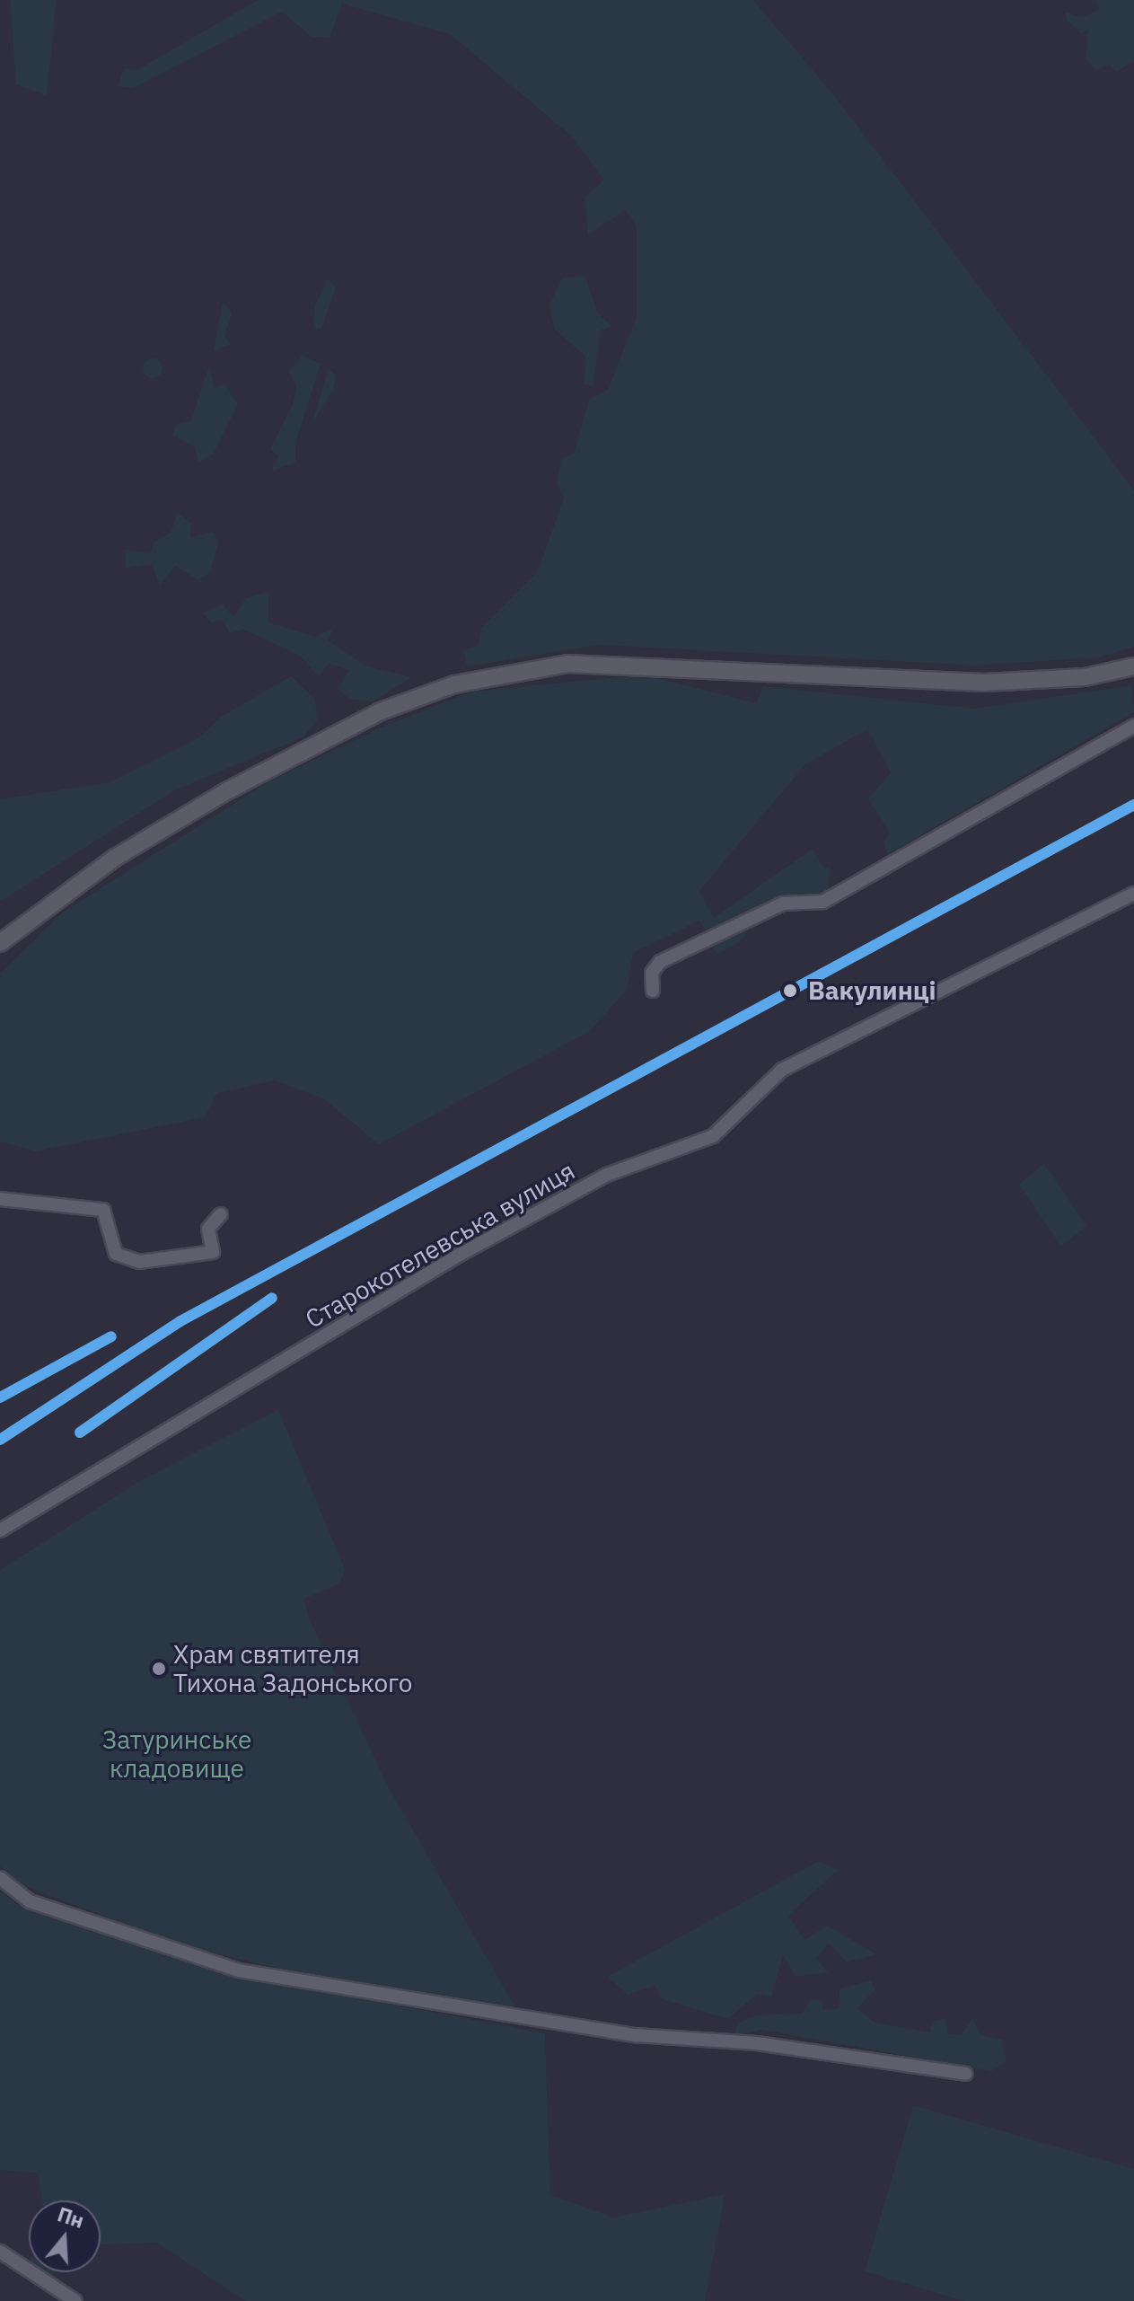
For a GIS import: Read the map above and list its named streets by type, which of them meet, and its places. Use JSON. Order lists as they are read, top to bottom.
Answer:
{
  "streets": {
    "street": ["Старокотелевська вулиця"]
  },
  "parks": ["Затуринське кладовище"],
  "places": ["Вакулинці", "Храм святителя Тихона Задонського"],
  "north": "top"
}
